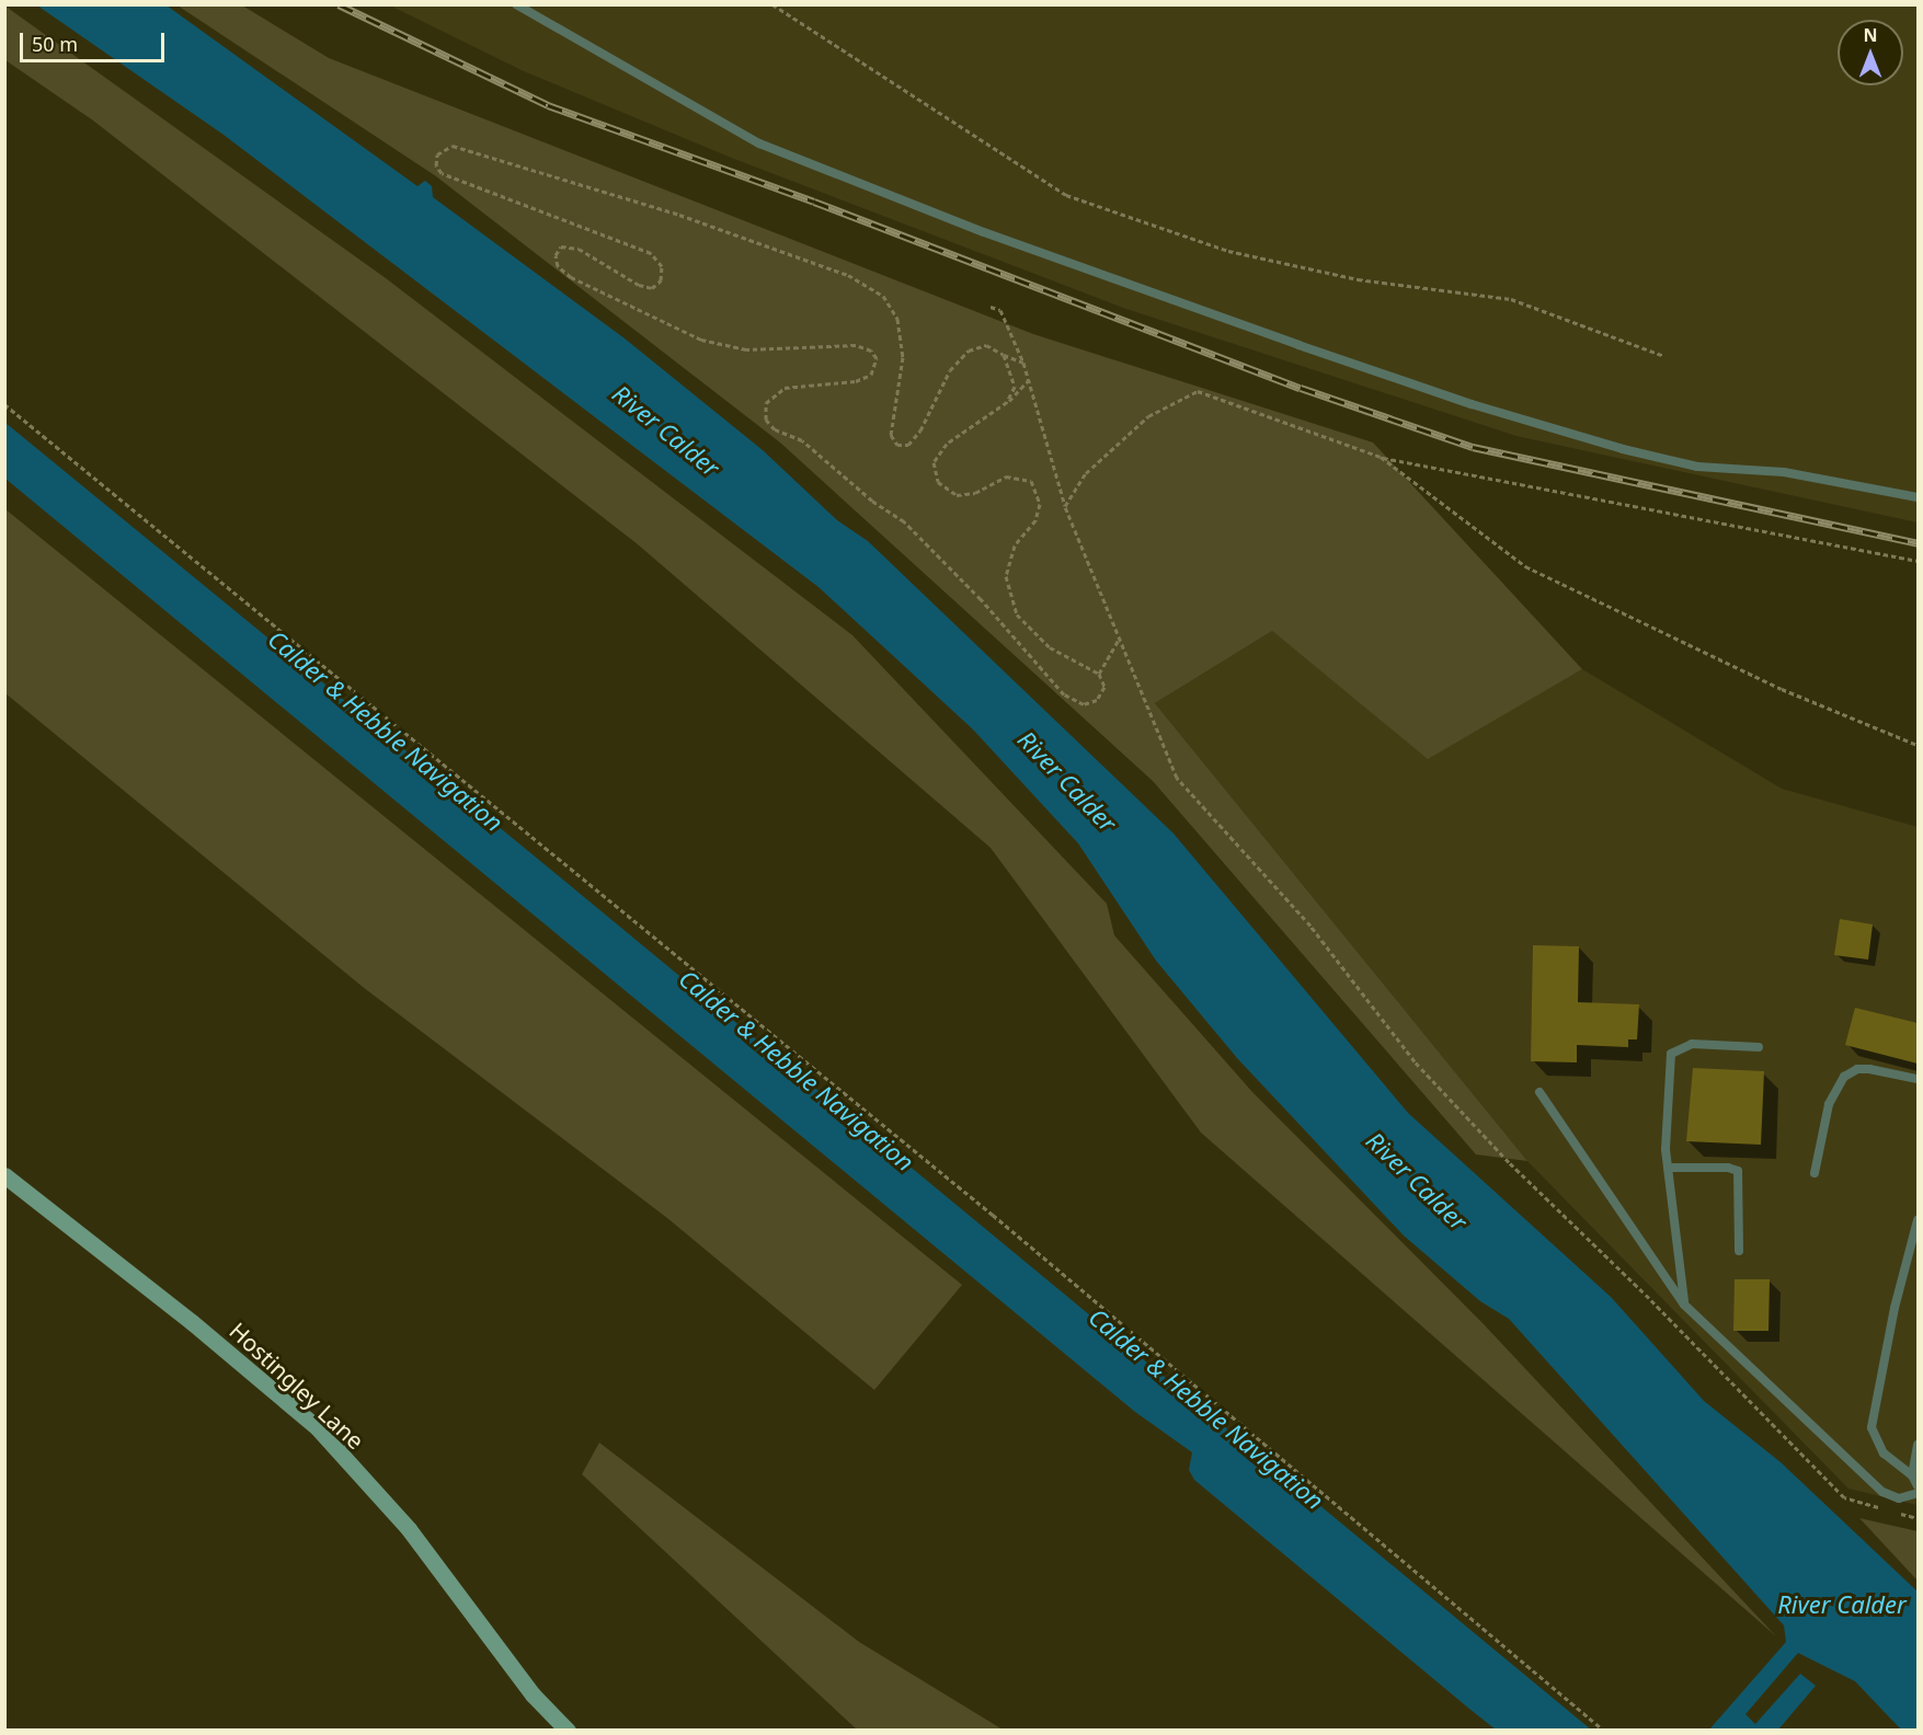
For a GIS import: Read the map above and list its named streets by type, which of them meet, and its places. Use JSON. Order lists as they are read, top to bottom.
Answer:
{
  "streets": {
    "main road": ["Hostingley Lane"]
  },
  "water": ["River Calder", "Calder & Hebble Navigation"],
  "scale_bar": "50 m",
  "north": "top"
}
